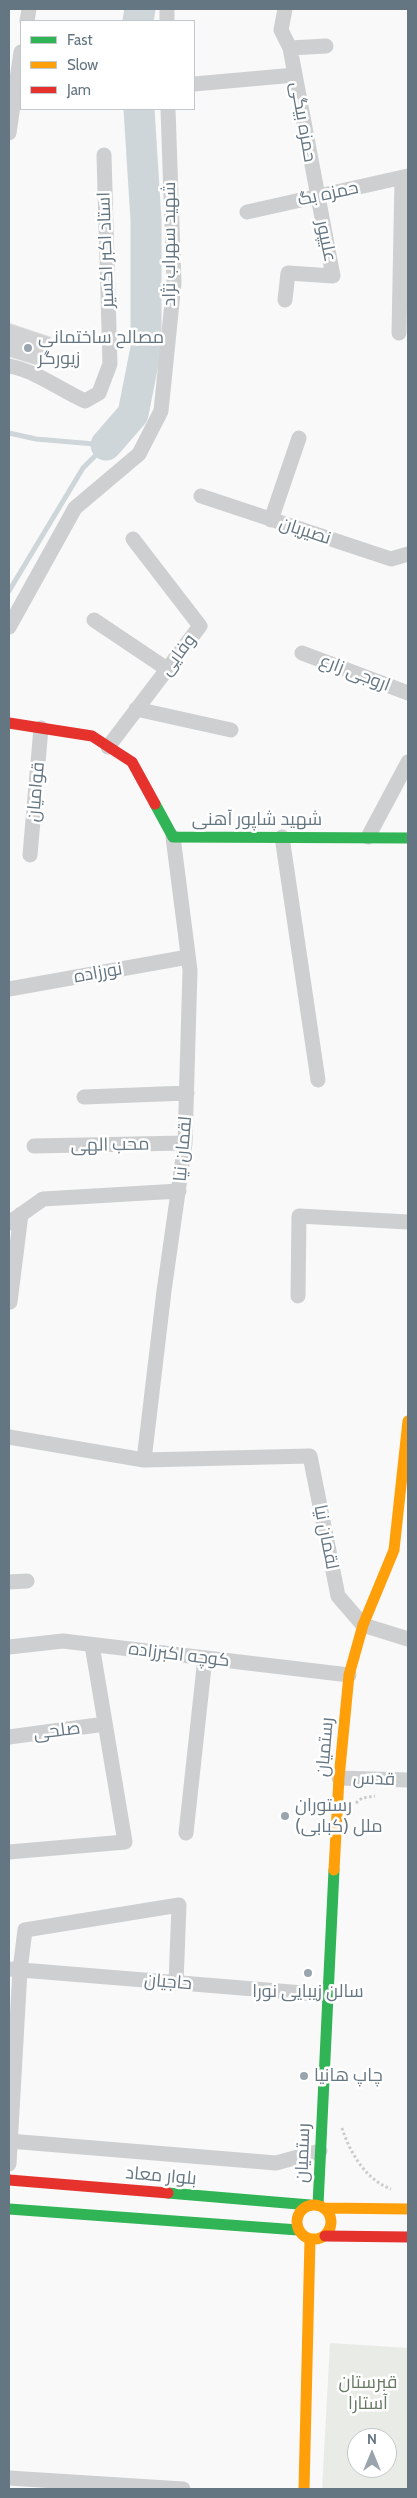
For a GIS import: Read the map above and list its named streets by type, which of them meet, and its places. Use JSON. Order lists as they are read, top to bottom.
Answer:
{
  "streets": {
    "street": [
      "حمزه بیگی",
      "حمزه بگ",
      "علیپور",
      "شهید سهراب نژاد",
      "استاد اکبر اکسیر",
      "نصیریان",
      "وفایی",
      "اروجی زارع",
      "قوامیان",
      "شهید شاپور آهنی",
      "نورزاده",
      "محب الهی",
      "لقمان نیا",
      "کوچه اکبرزاده",
      "صلحی",
      "رستمیان",
      "قدس",
      "حاجیان",
      "بلوار معاد"
    ]
  },
  "crossings": [
    ["حمزه بیگی", "حمزه بگ"],
    ["حمزه بیگی", "علیپور"],
    ["حمزه بگ", "علیپور"],
    ["وفایی", "شهید شاپور آهنی"],
    ["قوامیان", "شهید شاپور آهنی"],
    ["شهید شاپور آهنی", "لقمان نیا"],
    ["نورزاده", "لقمان نیا"],
    ["محب الهی", "لقمان نیا"],
    ["لقمان نیا", "رستمیان"],
    ["کوچه اکبرزاده", "رستمیان"],
    ["رستمیان", "قدس"],
    ["رستمیان", "حاجیان"],
    ["رستمیان", "بلوار معاد"]
  ],
  "parks": ["قبرستان آستارا"],
  "places": [
    "مصالح ساختمانی زیورگر",
    "رستوران ملل (کبابی)",
    "سالن زیبایی نورا",
    "چاپ هانیا"
  ],
  "legend": ["Fast", "Slow", "Jam"],
  "north": "top"
}
